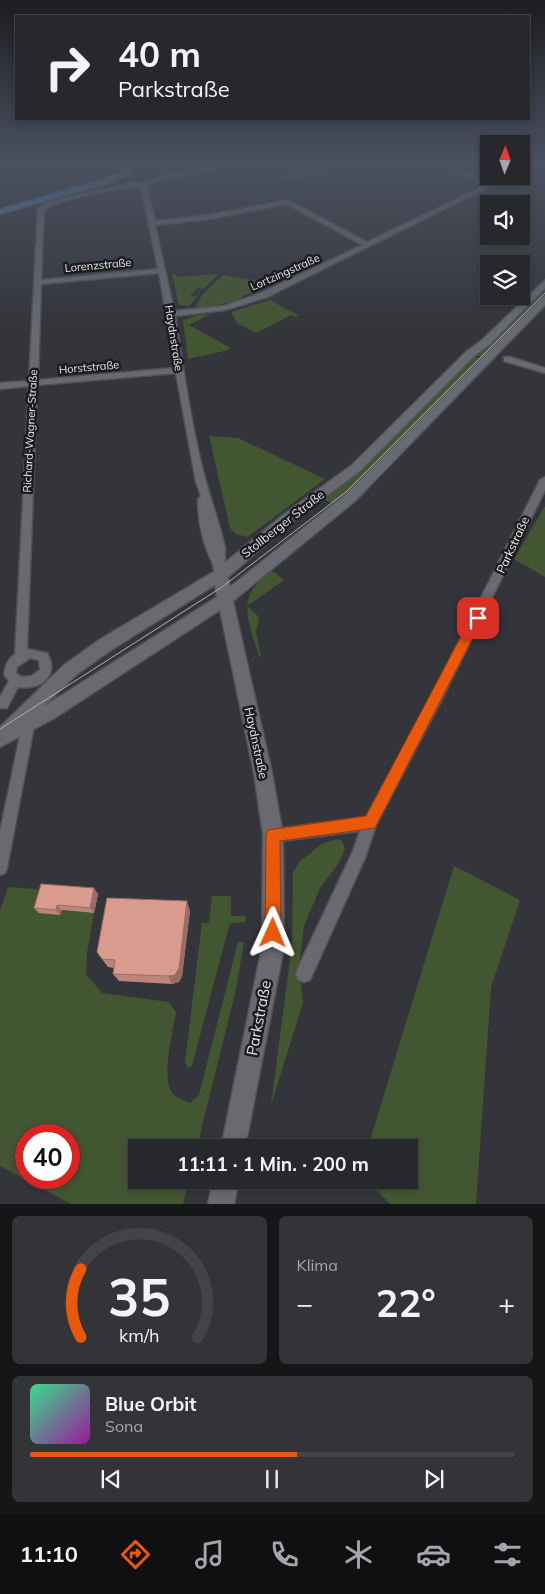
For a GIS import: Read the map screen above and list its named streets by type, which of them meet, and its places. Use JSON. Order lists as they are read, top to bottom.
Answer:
{
  "streets": {
    "main road": ["Haydnstraße", "Stollberger Straße", "Parkstraße"],
    "street": [
      "Lorenzstraße",
      "Lortzingstraße",
      "Horststraße",
      "Richard-Wagner-Straße"
    ]
  },
  "crossings": [
    ["Lorenzstraße", "Haydnstraße"],
    ["Lorenzstraße", "Richard-Wagner-Straße"],
    ["Lortzingstraße", "Haydnstraße"],
    ["Haydnstraße", "Horststraße"],
    ["Haydnstraße", "Stollberger Straße"],
    ["Haydnstraße", "Parkstraße"],
    ["Horststraße", "Richard-Wagner-Straße"]
  ],
  "north": "top",
  "page": {
    "turn": ["40 m", "Parkstraße"],
    "limit": "40",
    "trip": "11:11 · 1 Min. · 200 m",
    "tile": "Klima",
    "heat": ["−", "22°", "+"],
    "song": ["Blue Orbit", "Sona"],
    "tabs": "11:10",
    "gauge": ["35", "km/h"]
  }
}
